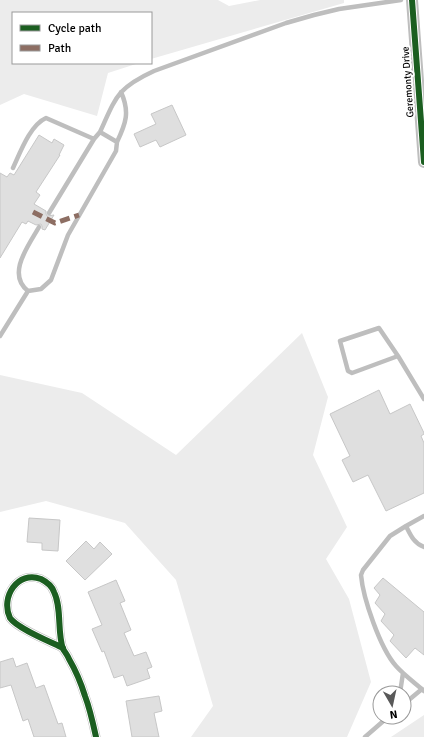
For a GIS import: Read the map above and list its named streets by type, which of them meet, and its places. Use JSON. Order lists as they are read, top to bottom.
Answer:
{
  "streets": {
    "street": ["Geremonty Drive"]
  },
  "legend": ["Cycle path", "Path"],
  "north": "bottom"
}
